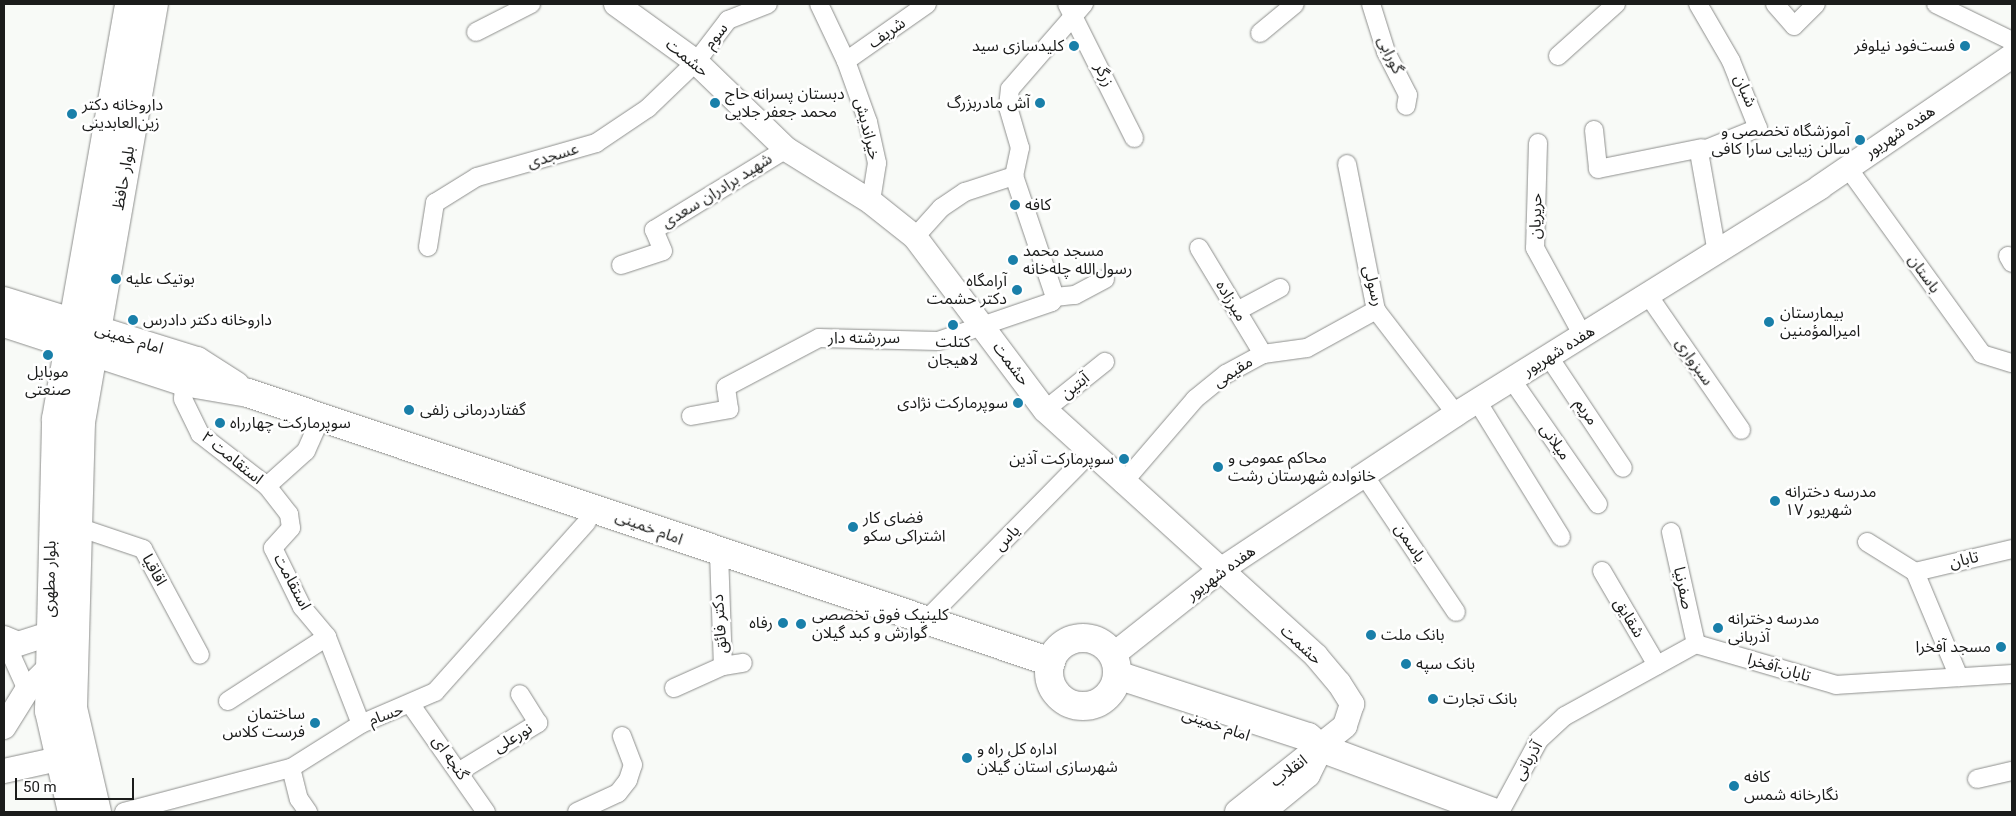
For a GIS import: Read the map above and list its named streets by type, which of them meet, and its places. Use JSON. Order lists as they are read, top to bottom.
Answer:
{
  "streets": {
    "main road": [
      "حشمت",
      "هفده شهریور",
      "بلوار حافظ",
      "امام خمینی",
      "بلوار مطهری",
      "انقلاب"
    ],
    "street": [
      "شریف",
      "سوم",
      "گورابی",
      "زرگر",
      "شبان",
      "خیراندیش",
      "عسجدی",
      "شهید برادران سعدی",
      "حریریان",
      "باستان",
      "رسولی",
      "میرزاده",
      "سررشته دار",
      "سبزواری",
      "مقیمی",
      "آبتین",
      "مریم",
      "میلانی",
      "استقامت ۲",
      "یاس",
      "یاسمن",
      "تابان",
      "اقاقیا",
      "استقامت",
      "صفرنیا",
      "شقایق",
      "دکتر فائق",
      "تابان-آفخرا",
      "حسام",
      "نورعلی",
      "گنجه ای",
      "آذربانی"
    ]
  },
  "crossings": [
    ["شریف", "خیراندیش"],
    ["سوم", "حشمت"],
    ["سوم", "عسجدی"],
    ["حشمت", "خیراندیش"],
    ["حشمت", "هفده شهریور"],
    ["حشمت", "عسجدی"],
    ["حشمت", "شهید برادران سعدی"],
    ["حشمت", "سررشته دار"],
    ["حشمت", "امام خمینی"],
    ["حشمت", "مقیمی"],
    ["حشمت", "آبتین"],
    ["حشمت", "یاس"],
    ["حشمت", "انقلاب"],
    ["هفده شهریور", "حریریان"],
    ["هفده شهریور", "باستان"],
    ["هفده شهریور", "رسولی"],
    ["هفده شهریور", "امام خمینی"],
    ["هفده شهریور", "سبزواری"],
    ["هفده شهریور", "مریم"],
    ["هفده شهریور", "میلانی"],
    ["هفده شهریور", "یاسمن"],
    ["بلوار حافظ", "امام خمینی"],
    ["بلوار حافظ", "بلوار مطهری"],
    ["رسولی", "مقیمی"],
    ["میرزاده", "مقیمی"],
    ["امام خمینی", "استقامت ۲"],
    ["امام خمینی", "یاس"],
    ["امام خمینی", "بلوار مطهری"],
    ["امام خمینی", "دکتر فائق"],
    ["امام خمینی", "حسام"],
    ["امام خمینی", "انقلاب"],
    ["استقامت ۲", "استقامت"],
    ["اقاقیا", "بلوار مطهری"],
    ["استقامت", "حسام"],
    ["صفرنیا", "تابان-آفخرا"],
    ["شقایق", "آذربانی"],
    ["حسام", "گنجه ای"],
    ["نورعلی", "گنجه ای"]
  ],
  "places": [
    "کلیدسازی سید",
    "فست‌فود نیلوفر",
    "دبستان پسرانه حاج محمد جعفر جلایی",
    "آش مادربزرگ",
    "داروخانه دکتر زین‌العابدینی",
    "آموزشگاه تخصصی و سالن زیبایی سارا کافی",
    "کافه",
    "مسجد محمد رسول‌‌الله چله‌خانه",
    "بوتیک علیه",
    "آرامگاه دکتر حشمت",
    "داروخانه دکتر دادرس",
    "بیمارستان امیرالمؤمنین",
    "کتلت لاهیجان",
    "موبایل صنعتی",
    "سوپرمارکت نژادی",
    "گفتاردرمانی زلفی",
    "سوپرمارکت چهارراه",
    "سوپرمارکت آذین",
    "محاکم عمومی و خانواده شهرستان رشت",
    "مدرسه دخترانه ۱۷ شهریور",
    "فضای کار اشتراکی سکو",
    "رفاه",
    "کلینیک فوق تخصصی گوارش و کبد گیلان",
    "مدرسه دخترانه آذربانی",
    "بانک ملت",
    "مسجد آفخرا",
    "بانک سپه",
    "بانک تجارت",
    "ساختمان فرست کلاس",
    "اداره کل راه و شهرسازی استان گیلان",
    "کافه نگارخانه شمس"
  ],
  "scale_bar": "50 m"
}
